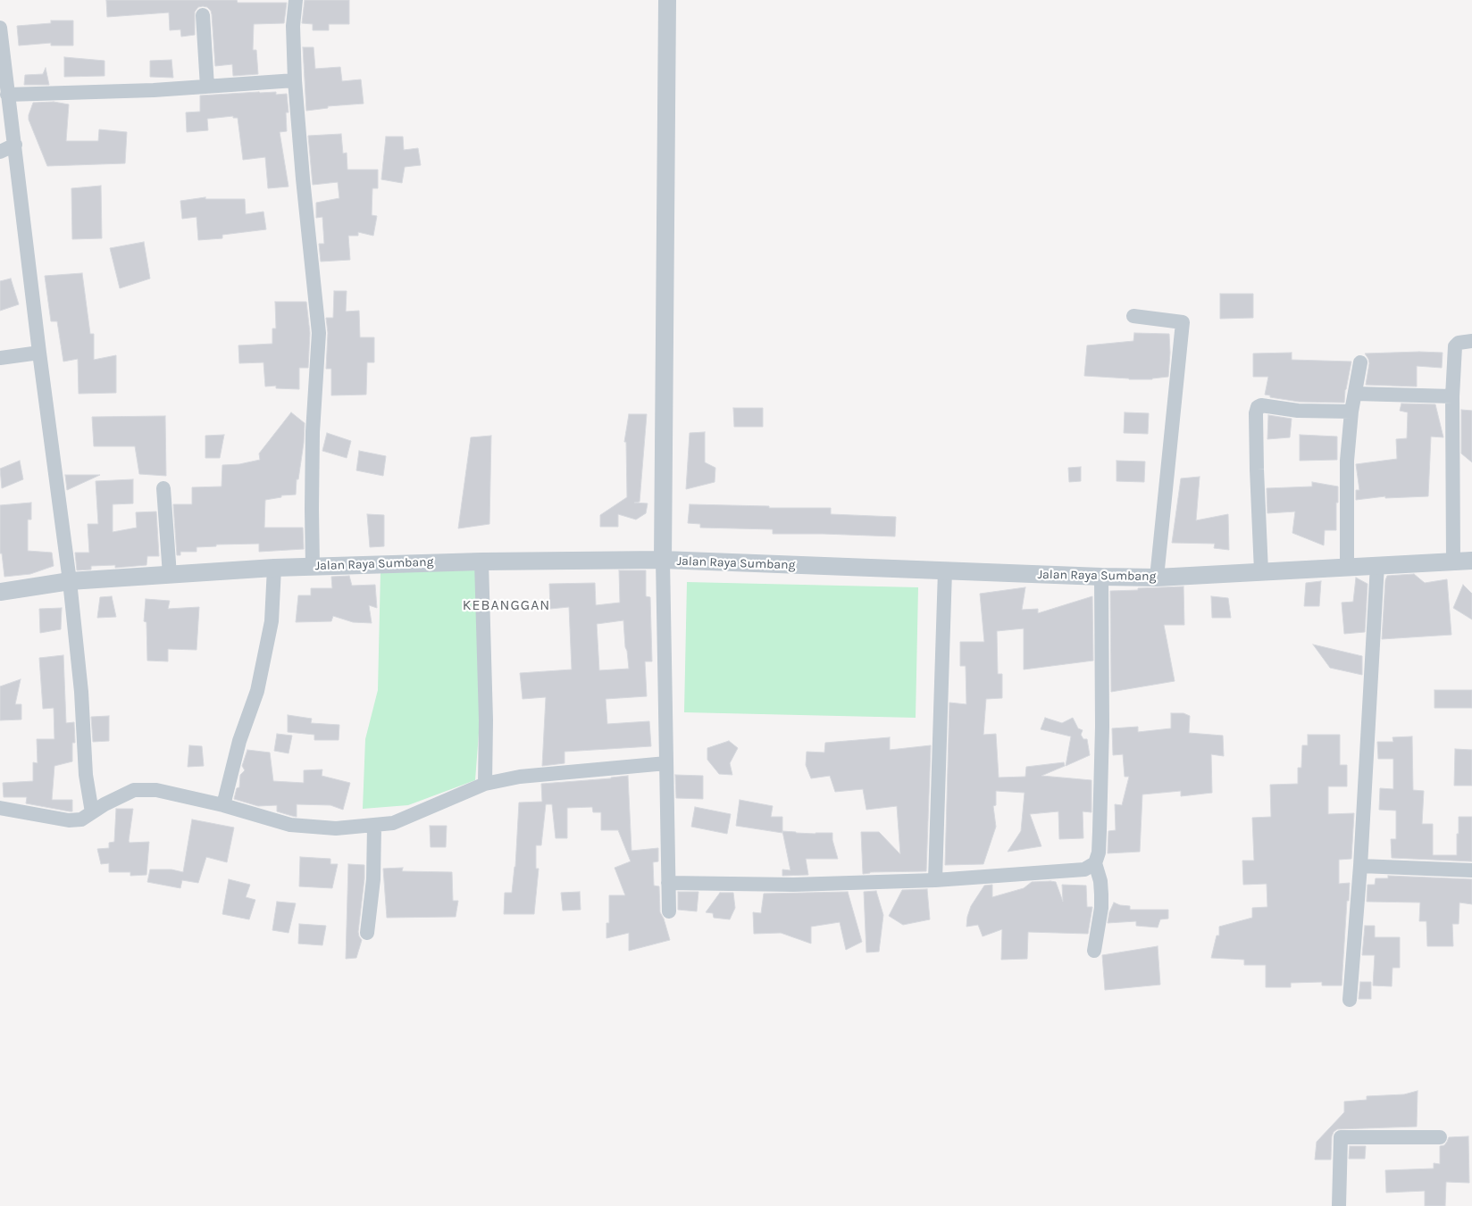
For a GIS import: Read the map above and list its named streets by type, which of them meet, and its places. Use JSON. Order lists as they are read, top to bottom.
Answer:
{
  "streets": {
    "street": ["Jalan Raya Sumbang"]
  },
  "districts": ["KEBANGGAN"]
}
